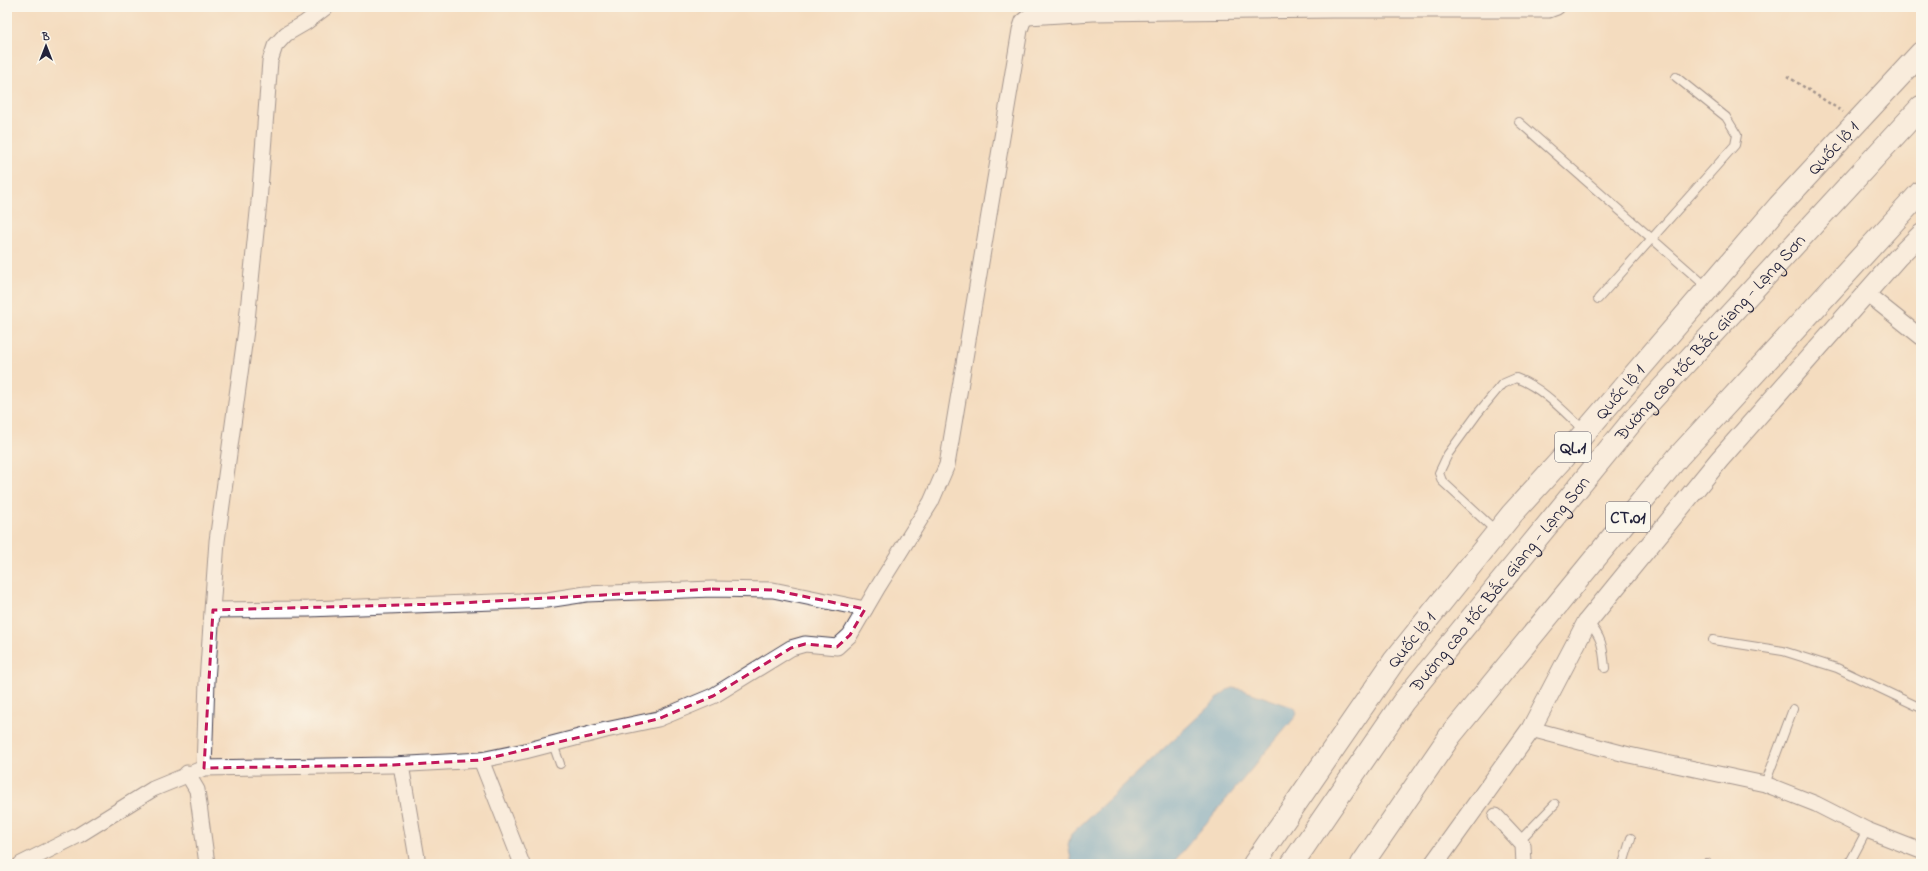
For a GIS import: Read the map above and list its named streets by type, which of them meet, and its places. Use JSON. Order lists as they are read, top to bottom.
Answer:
{
  "streets": {
    "highway": [
      "Quốc lộ 1",
      "Đường cao tốc Bắc Giang - Lạng Sơn",
      "QL.1",
      "CT.01"
    ]
  },
  "north": "top"
}
